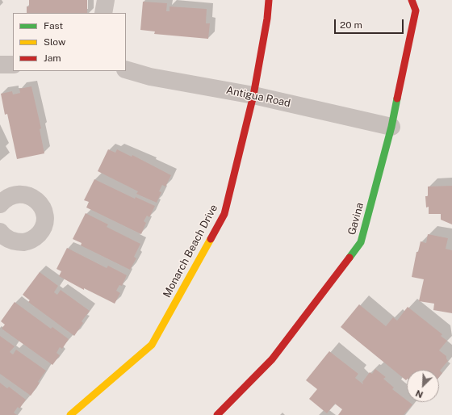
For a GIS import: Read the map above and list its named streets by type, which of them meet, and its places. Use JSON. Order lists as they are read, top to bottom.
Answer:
{
  "streets": {
    "street": ["Antigua Road", "Gavina", "Monarch Beach Drive"]
  },
  "crossings": [
    ["Antigua Road", "Gavina"],
    ["Antigua Road", "Monarch Beach Drive"]
  ],
  "legend": ["Fast", "Slow", "Jam"],
  "scale_bar": "20 m",
  "north": "bottom left"
}
